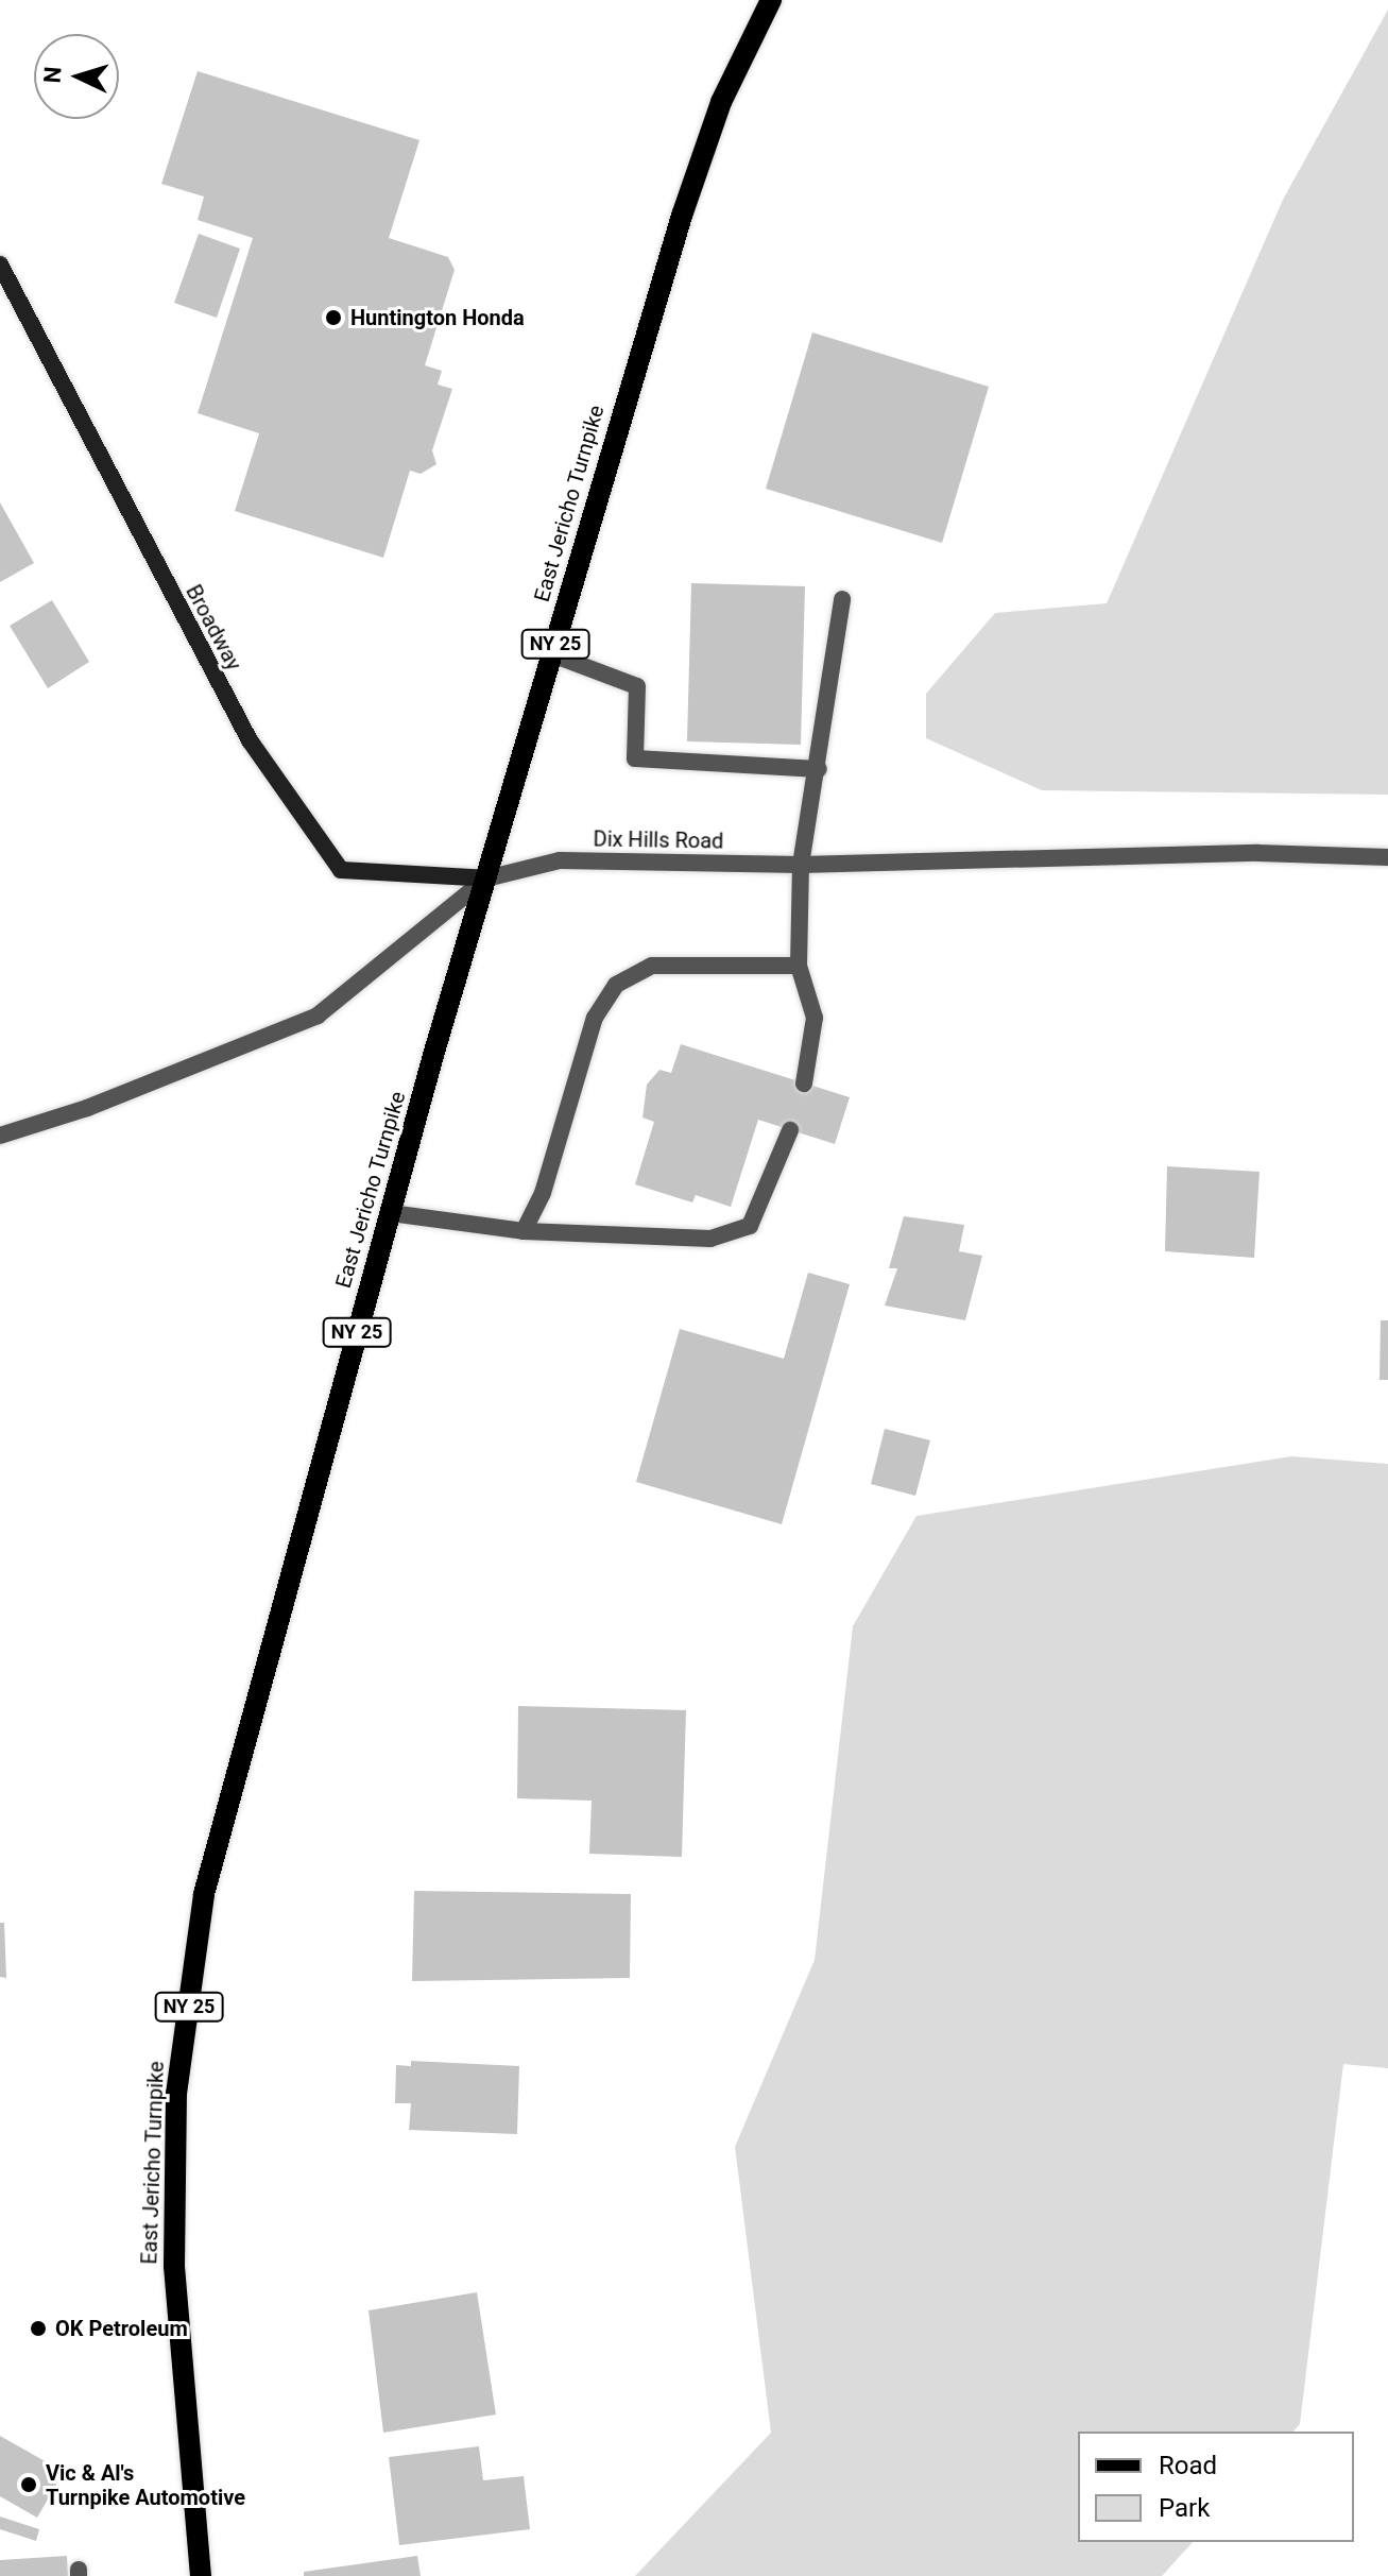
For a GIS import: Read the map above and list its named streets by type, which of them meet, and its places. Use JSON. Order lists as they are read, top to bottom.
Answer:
{
  "streets": {
    "main road": ["East Jericho Turnpike", "Broadway", "NY 25"],
    "street": ["Dix Hills Road"]
  },
  "crossings": [
    ["East Jericho Turnpike", "Broadway"],
    ["East Jericho Turnpike", "Dix Hills Road"],
    ["Broadway", "Dix Hills Road"]
  ],
  "places": ["Huntington Honda", "OK Petroleum", "Vic & Al's Turnpike Automotive"],
  "legend": ["Road", "Park"],
  "north": "left"
}
